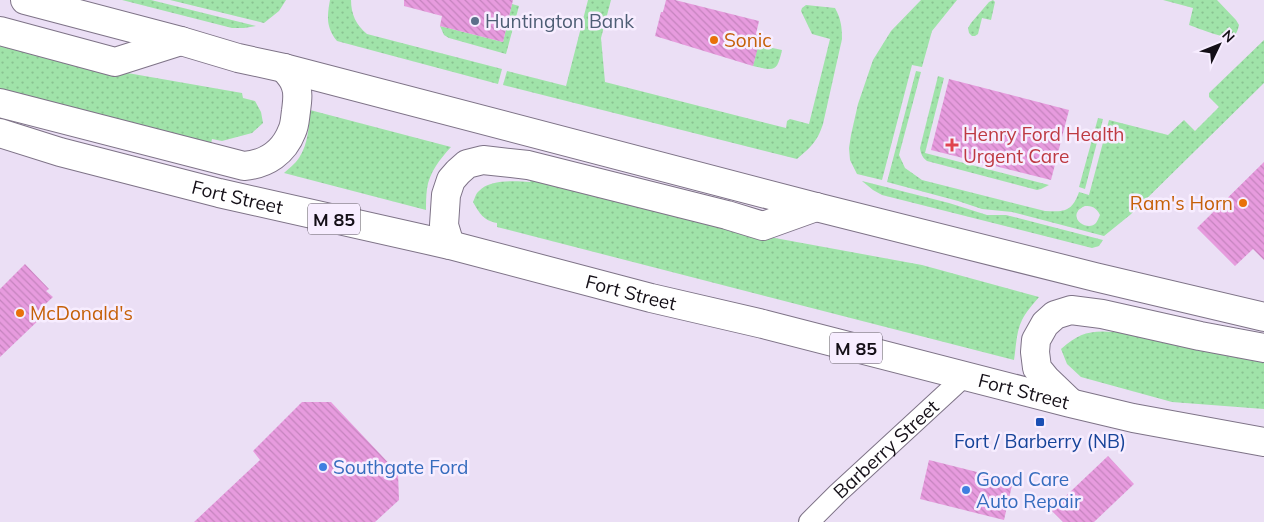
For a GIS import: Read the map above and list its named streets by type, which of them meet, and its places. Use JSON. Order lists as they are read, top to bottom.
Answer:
{
  "streets": {
    "main road": ["Fort Street", "M 85"],
    "street": ["Barberry Street"]
  },
  "crossings": [
    ["Fort Street", "Barberry Street"]
  ],
  "places": {
    "other": [
      "Huntington Bank",
      "Sonic",
      "Ram's Horn",
      "McDonald's",
      "Southgate Ford",
      "Good Care Auto Repair"
    ],
    "health": ["Henry Ford Health Urgent Care"],
    "transit": ["Fort / Barberry (NB)"]
  },
  "north": "top right"
}
